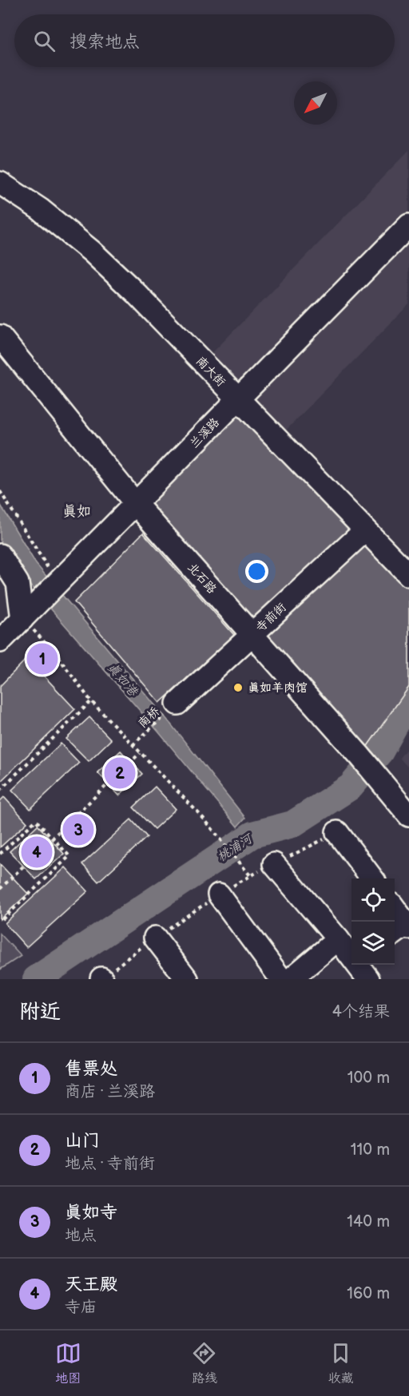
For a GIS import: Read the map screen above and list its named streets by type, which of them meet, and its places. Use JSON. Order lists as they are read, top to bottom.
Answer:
{
  "streets": {
    "street": [
      "南大街",
      "兰溪路",
      "北石路",
      "寺前街"
    ],
    "path": ["南桥"]
  },
  "crossings": [
    ["南大街", "兰溪路"],
    ["南大街", "寺前街"],
    ["兰溪路", "北石路"],
    ["北石路", "寺前街"],
    ["寺前街", "南桥"]
  ],
  "districts": ["真如"],
  "water": ["真如港", "桃浦河"],
  "places": ["真如羊肉馆"],
  "north": "bottom left",
  "page": {
    "search": "搜索地点",
    "pins": [
      "1",
      "2",
      "3",
      "4"
    ],
    "heading": ["附近", "4个结果"],
    "list": [
      {
        "mark": "1",
        "name": "售票处",
        "note": "商店 · 兰溪路",
        "value": "100 m"
      },
      {
        "mark": "2",
        "name": "山门",
        "note": "地点 · 寺前街",
        "value": "110 m"
      },
      {
        "mark": "3",
        "name": "真如寺",
        "note": "地点",
        "value": "140 m"
      },
      {
        "mark": "4",
        "name": "天王殿",
        "note": "寺庙",
        "value": "160 m"
      }
    ],
    "nav": ["地图", "路线", "收藏"]
  }
}
